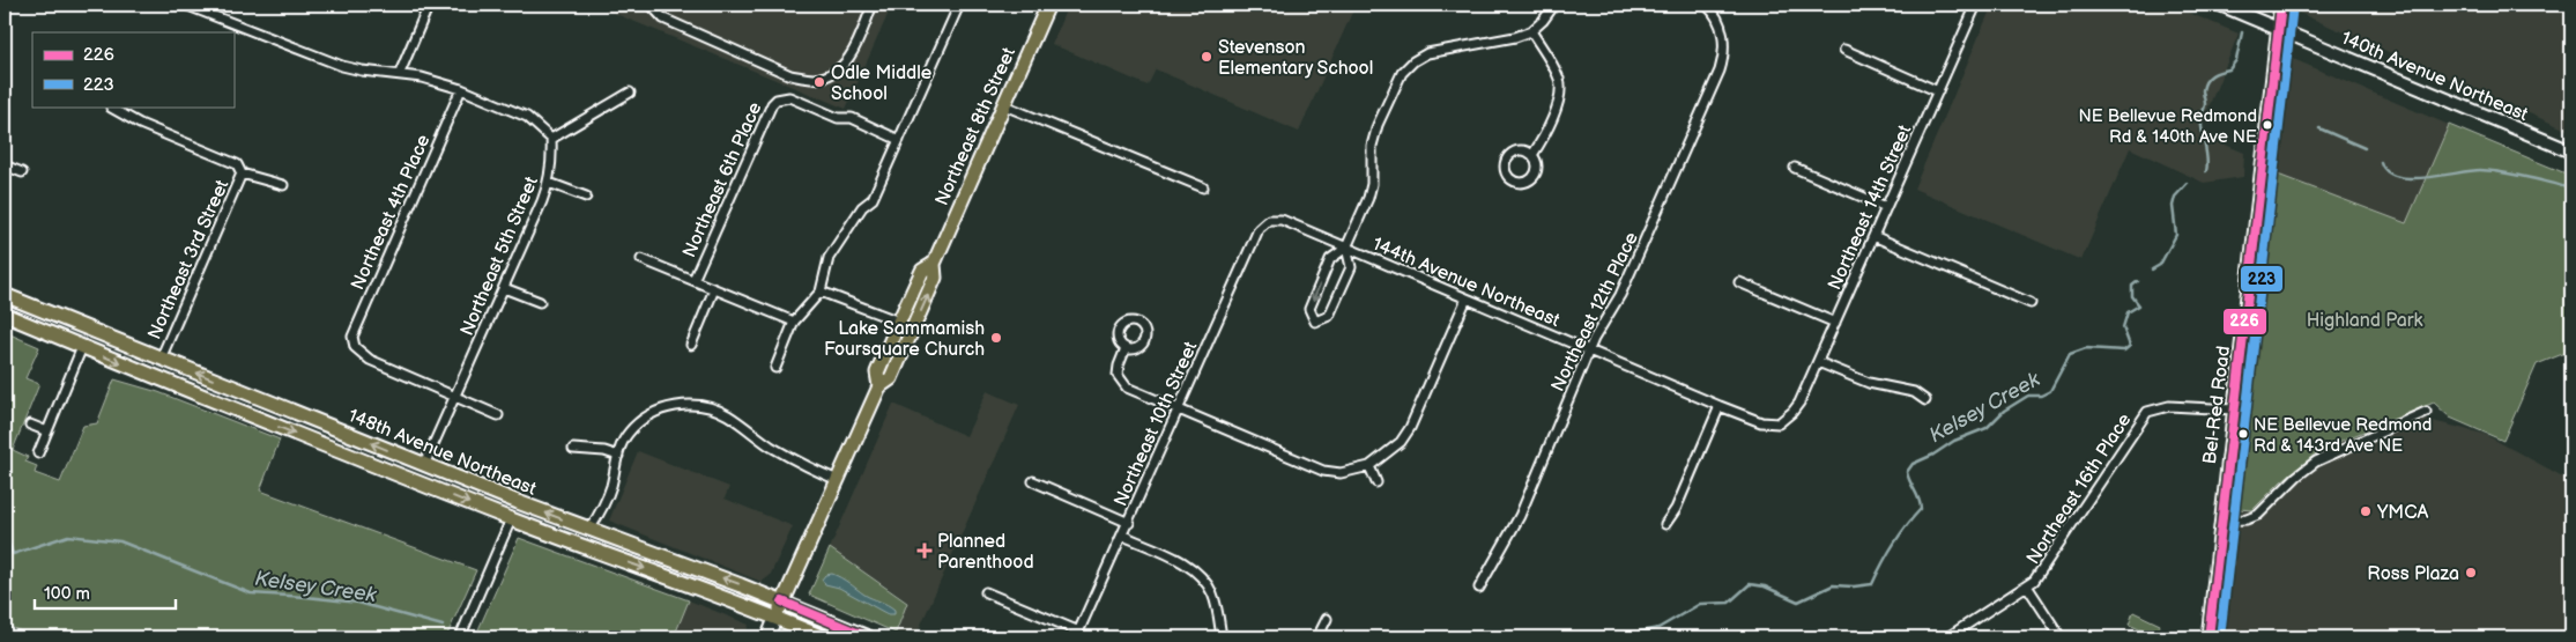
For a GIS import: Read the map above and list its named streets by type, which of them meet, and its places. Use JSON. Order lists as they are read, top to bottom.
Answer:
{
  "streets": {
    "main road": [
      "140th Avenue Northeast",
      "Northeast 8th Street",
      "Bel-Red Road",
      "148th Avenue Northeast"
    ],
    "street": [
      "Northeast 6th Place",
      "Northeast 14th Street",
      "Northeast 4th Place",
      "Northeast 5th Street",
      "Northeast 3rd Street",
      "144th Avenue Northeast",
      "Northeast 12th Place",
      "Northeast 10th Street",
      "Northeast 16th Place"
    ]
  },
  "crossings": [
    ["140th Avenue Northeast", "Bel-Red Road"],
    ["Northeast 8th Street", "148th Avenue Northeast"],
    ["Northeast 14th Street", "144th Avenue Northeast"],
    ["Northeast 4th Place", "Northeast 5th Street"],
    ["Northeast 5th Street", "148th Avenue Northeast"],
    ["Northeast 3rd Street", "148th Avenue Northeast"],
    ["144th Avenue Northeast", "Northeast 12th Place"],
    ["144th Avenue Northeast", "Northeast 10th Street"],
    ["Bel-Red Road", "Northeast 16th Place"]
  ],
  "water": ["Kelsey Creek"],
  "parks": ["Highland Park"],
  "places": {
    "other": [
      "Stevenson Elementary School",
      "Odle Middle School",
      "NE Bellevue Redmond Rd & 140th Ave NE",
      "Lake Sammamish Foursquare Church",
      "NE Bellevue Redmond Rd & 143rd Ave NE",
      "YMCA",
      "Ross Plaza"
    ],
    "health": ["Planned Parenthood"]
  },
  "lines": ["transit line 226", "transit line 223"],
  "legend": ["226", "223"],
  "scale_bar": "100 m"
}
